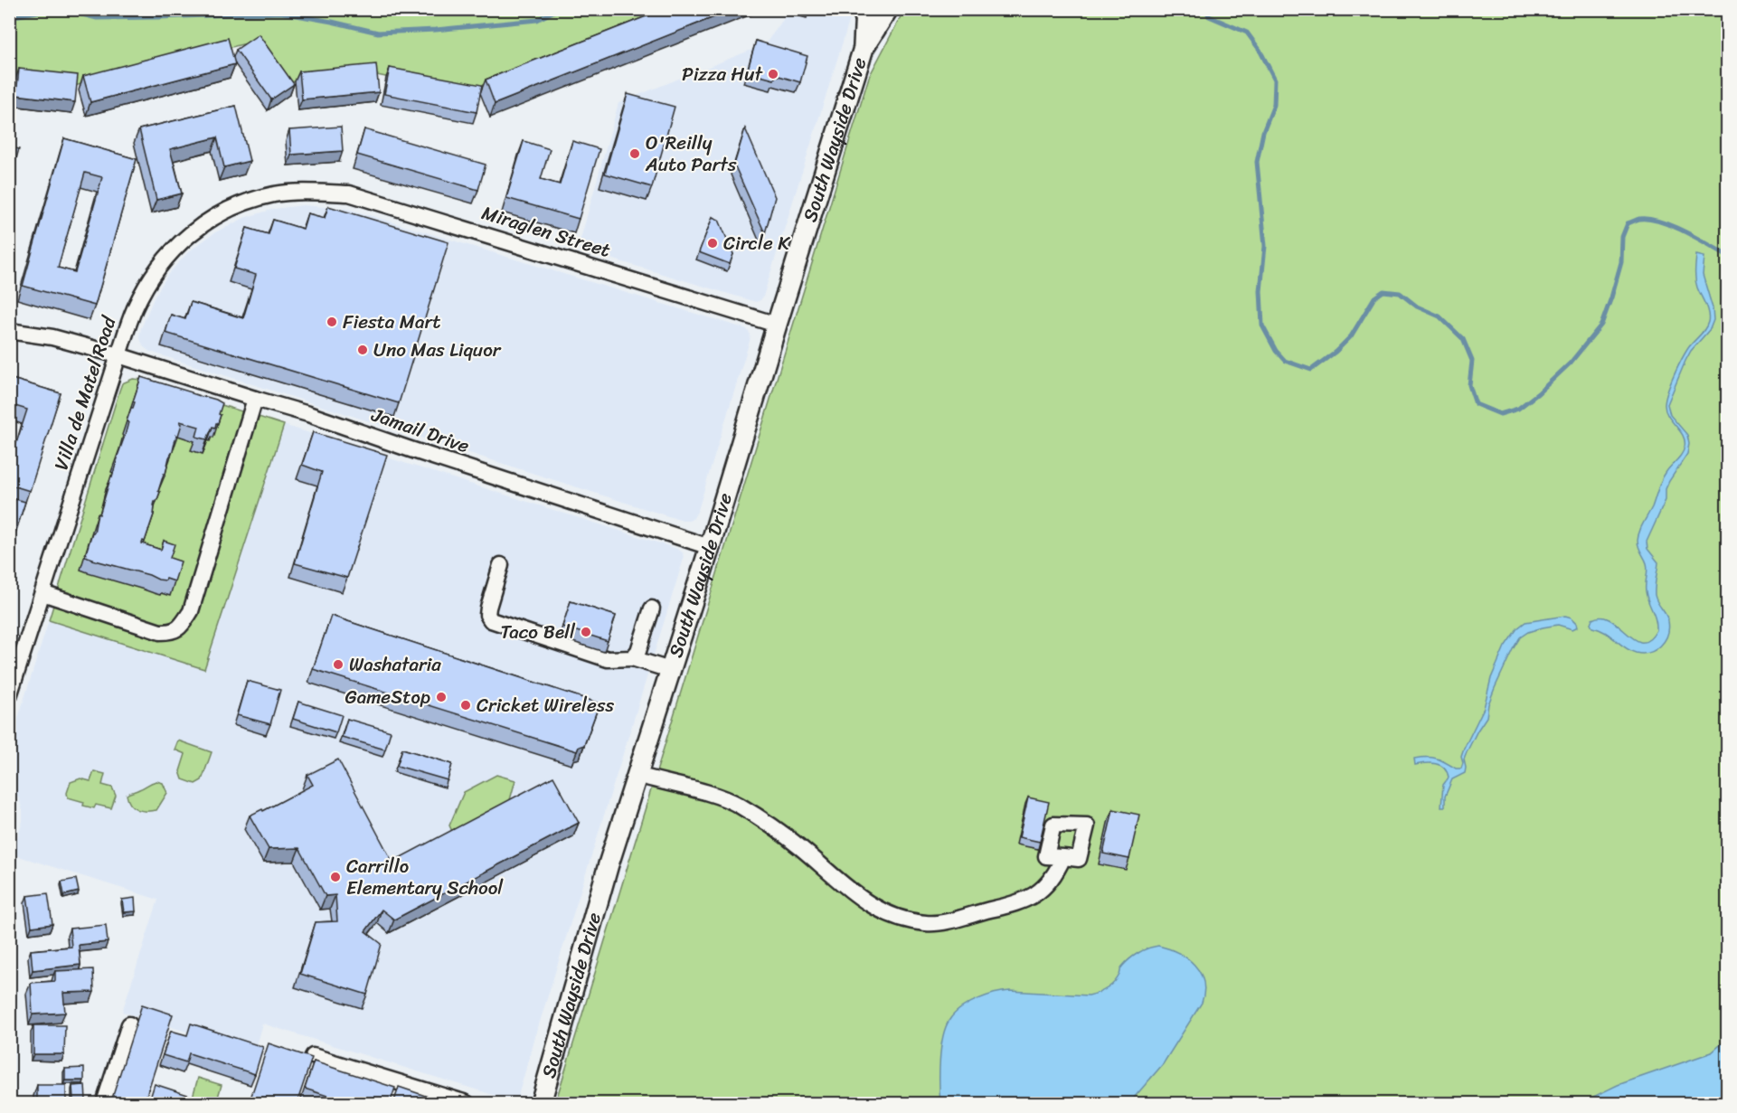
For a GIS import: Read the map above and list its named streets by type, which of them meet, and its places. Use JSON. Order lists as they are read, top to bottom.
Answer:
{
  "streets": {
    "main road": ["South Wayside Drive"],
    "street": ["Miraglen Street", "Villa de Matel Road", "Jamail Drive"]
  },
  "crossings": [
    ["South Wayside Drive", "Miraglen Street"],
    ["South Wayside Drive", "Jamail Drive"],
    ["Miraglen Street", "Villa de Matel Road"],
    ["Villa de Matel Road", "Jamail Drive"]
  ],
  "places": [
    "Pizza Hut",
    "O'Reilly Auto Parts",
    "Circle K",
    "Fiesta Mart",
    "Uno Mas Liquor",
    "Taco Bell",
    "Washataria",
    "GameStop",
    "Cricket Wireless",
    "Carrillo Elementary School"
  ]
}
